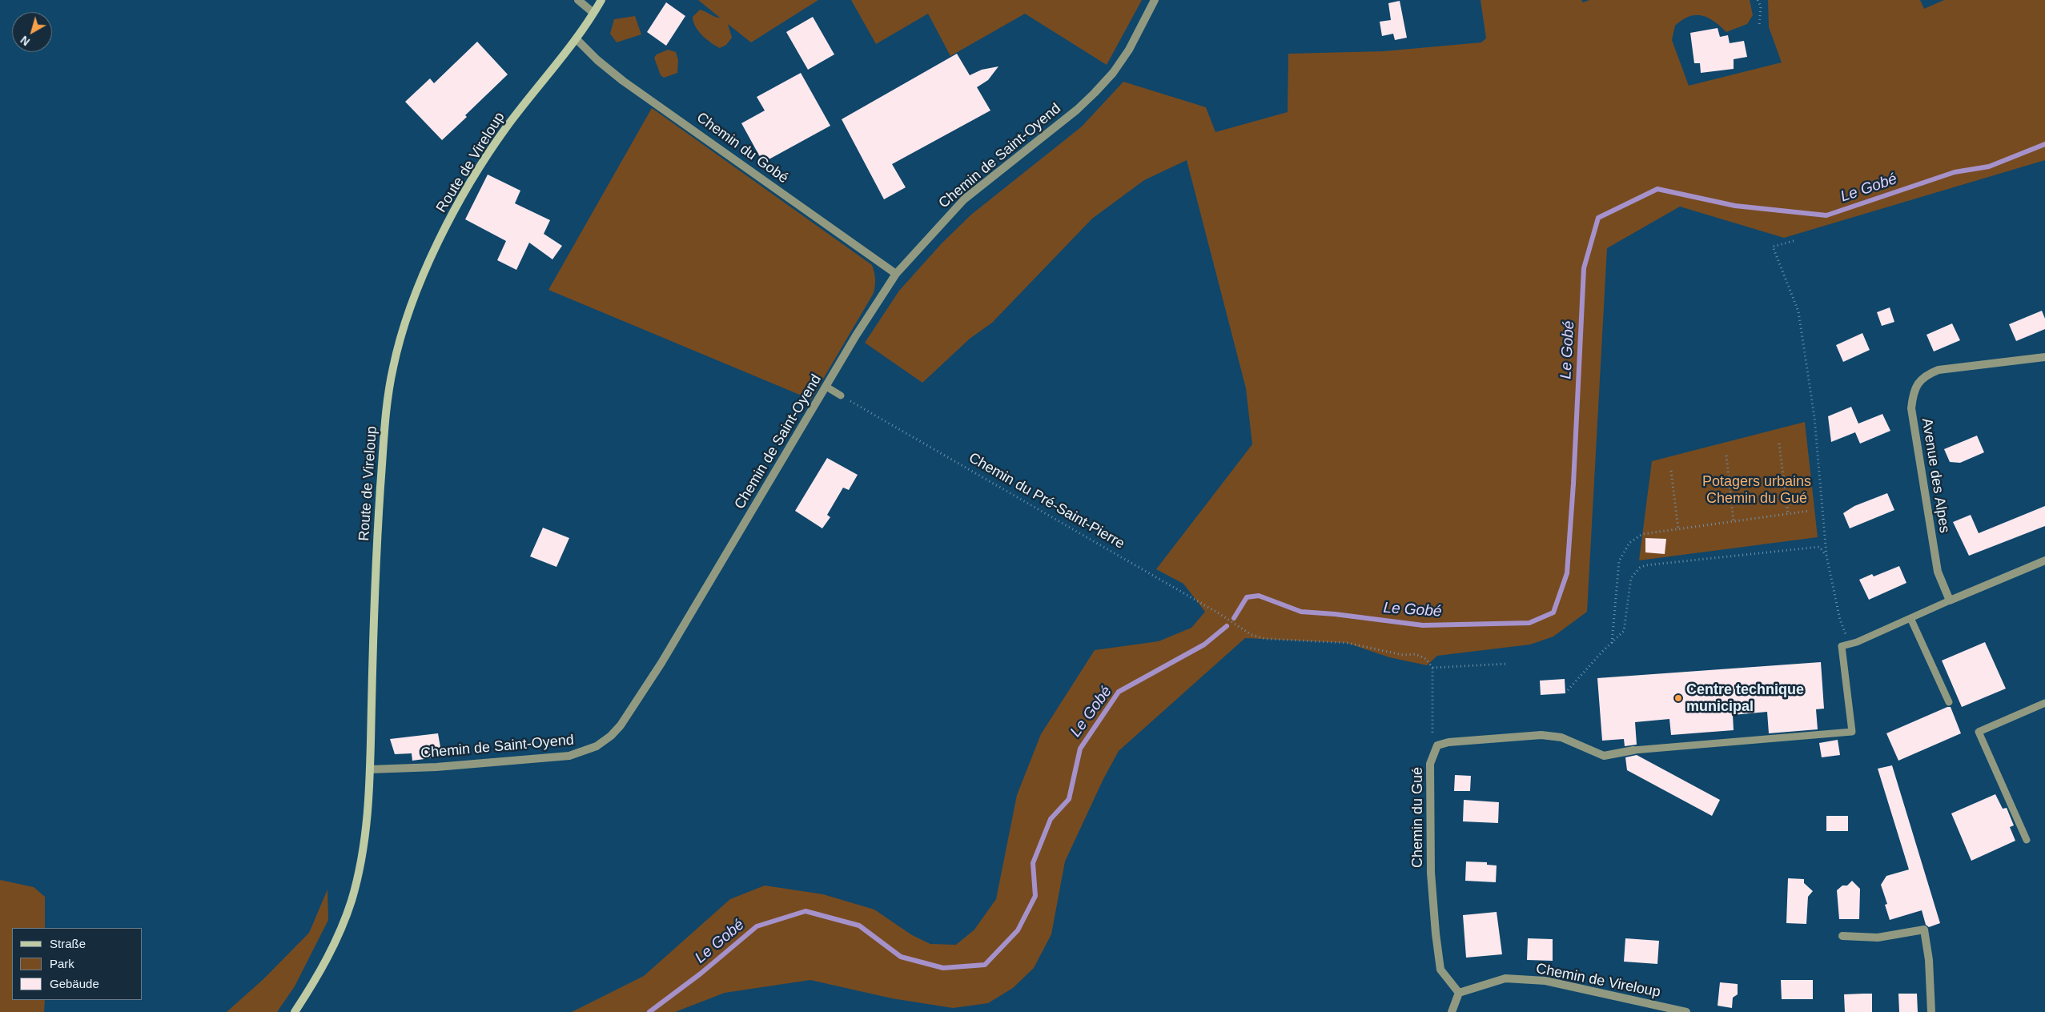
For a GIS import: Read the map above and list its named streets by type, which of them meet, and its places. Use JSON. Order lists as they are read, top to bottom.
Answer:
{
  "streets": {
    "main road": ["Route de Vireloup"],
    "street": [
      "Chemin du Gobé",
      "Chemin de Saint-Oyend",
      "Avenue des Alpes",
      "Chemin du Gué",
      "Chemin de Vireloup"
    ],
    "path": ["Chemin du Pré-Saint-Pierre"]
  },
  "crossings": [
    ["Chemin du Gobé", "Chemin de Saint-Oyend"],
    ["Chemin du Gobé", "Route de Vireloup"],
    ["Chemin de Saint-Oyend", "Route de Vireloup"],
    ["Chemin du Gué", "Chemin de Vireloup"]
  ],
  "water": ["Le Gobé"],
  "parks": ["Potagers urbains Chemin du Gué"],
  "places": ["Centre technique municipal"],
  "legend": ["Straße", "Park", "Gebäude"],
  "north": "bottom left"
}
